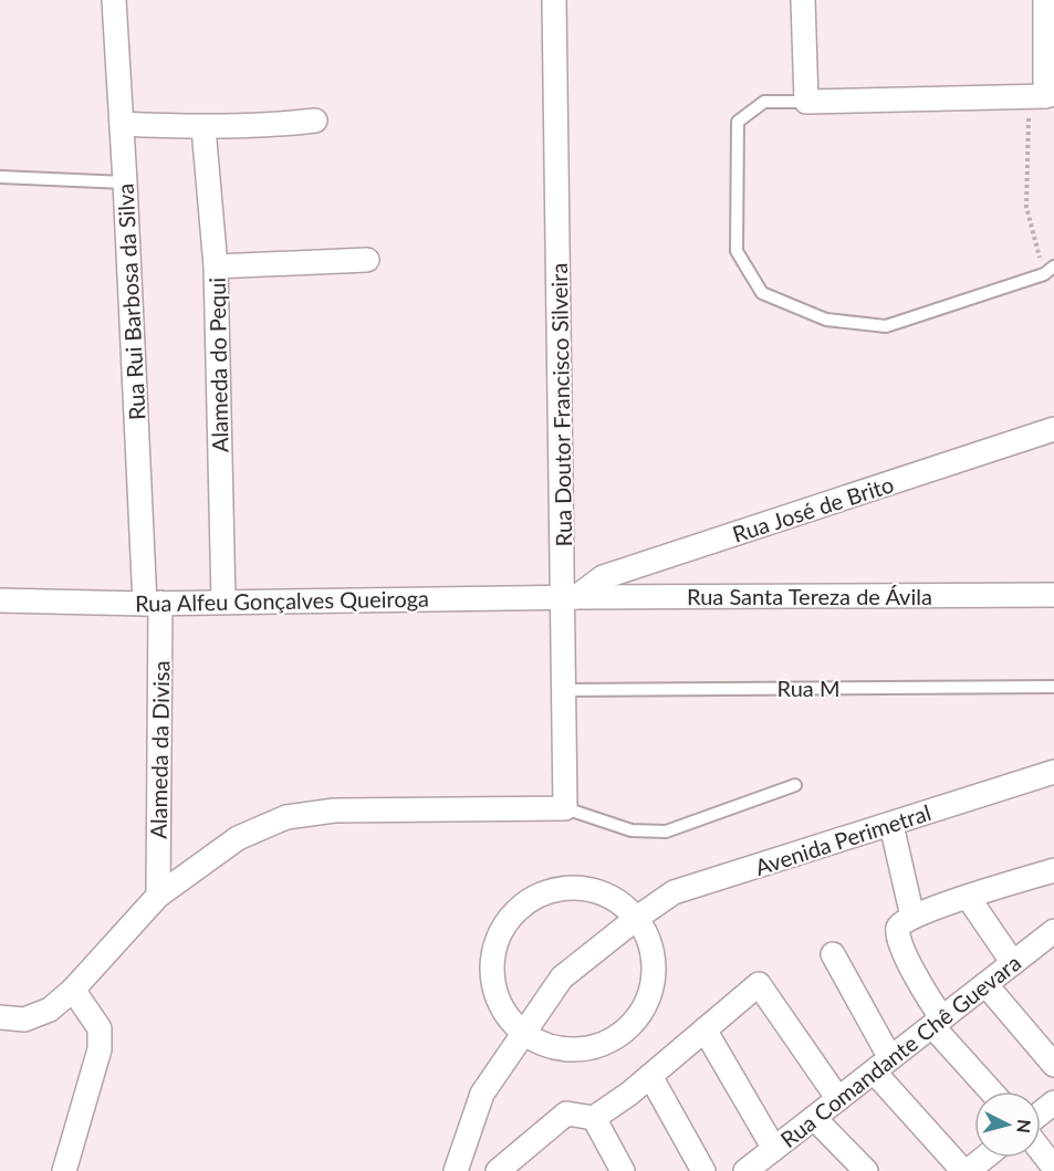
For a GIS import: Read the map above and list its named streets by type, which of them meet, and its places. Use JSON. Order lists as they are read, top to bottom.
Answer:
{
  "streets": {
    "street": [
      "Rua Rui Barbosa da Silva",
      "Alameda do Pequi",
      "Rua Doutor Francisco Silveira",
      "Rua José de Brito",
      "Rua Santa Tereza de Ávila",
      "Rua Alfeu Gonçalves Queiroga",
      "Alameda da Divisa",
      "Avenida Perimetral",
      "Rua Comandante Chê Guevara"
    ],
    "lane": ["Rua M"]
  },
  "crossings": [
    ["Rua Rui Barbosa da Silva", "Rua Alfeu Gonçalves Queiroga"],
    ["Rua Rui Barbosa da Silva", "Alameda da Divisa"],
    ["Alameda do Pequi", "Rua Alfeu Gonçalves Queiroga"],
    ["Rua Doutor Francisco Silveira", "Rua José de Brito"],
    ["Rua Doutor Francisco Silveira", "Rua Santa Tereza de Ávila"],
    ["Rua Doutor Francisco Silveira", "Rua Alfeu Gonçalves Queiroga"],
    ["Rua Doutor Francisco Silveira", "Rua M"],
    ["Rua José de Brito", "Rua Santa Tereza de Ávila"],
    ["Rua José de Brito", "Rua Alfeu Gonçalves Queiroga"],
    ["Rua Santa Tereza de Ávila", "Rua Alfeu Gonçalves Queiroga"],
    ["Rua Alfeu Gonçalves Queiroga", "Alameda da Divisa"]
  ],
  "north": "right"
}
